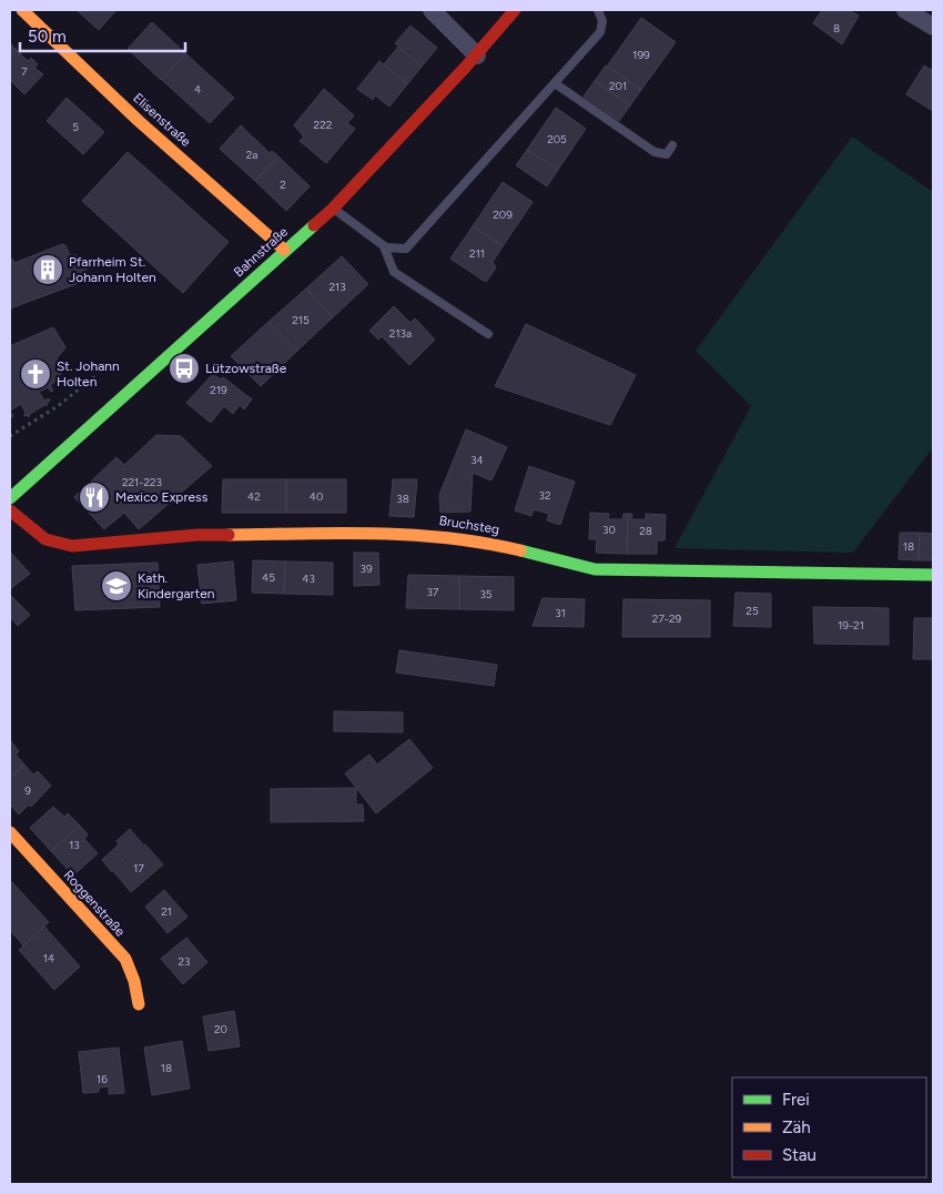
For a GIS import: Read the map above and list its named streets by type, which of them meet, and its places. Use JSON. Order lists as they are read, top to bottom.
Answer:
{
  "streets": {
    "street": [
      "Elisenstraße",
      "Bahnstraße",
      "Bruchsteg",
      "Roggenstraße"
    ]
  },
  "crossings": [
    ["Elisenstraße", "Bahnstraße"]
  ],
  "places": {
    "building": ["Pfarrheim St. Johann Holten"],
    "bus stop": ["Lützowstraße"],
    "church": ["St. Johann Holten"],
    "restaurant": ["Mexico Express"],
    "school or university": ["Kath. Kindergarten"]
  },
  "house_numbers": [
    "8",
    "199",
    "7",
    "201",
    "4",
    "222",
    "5",
    "205",
    "2a",
    "2",
    "209",
    "211",
    "213",
    "215",
    "213a",
    "219",
    "34",
    "221-223",
    "32",
    "42",
    "40",
    "38",
    "30",
    "28",
    "18",
    "39",
    "45",
    "43",
    "37",
    "35",
    "25",
    "31",
    "27-29",
    "19-21",
    "9",
    "13",
    "17",
    "21",
    "14",
    "23",
    "20",
    "18",
    "16"
  ],
  "legend": ["Frei", "Zäh", "Stau"],
  "scale_bar": "50 m"
}
